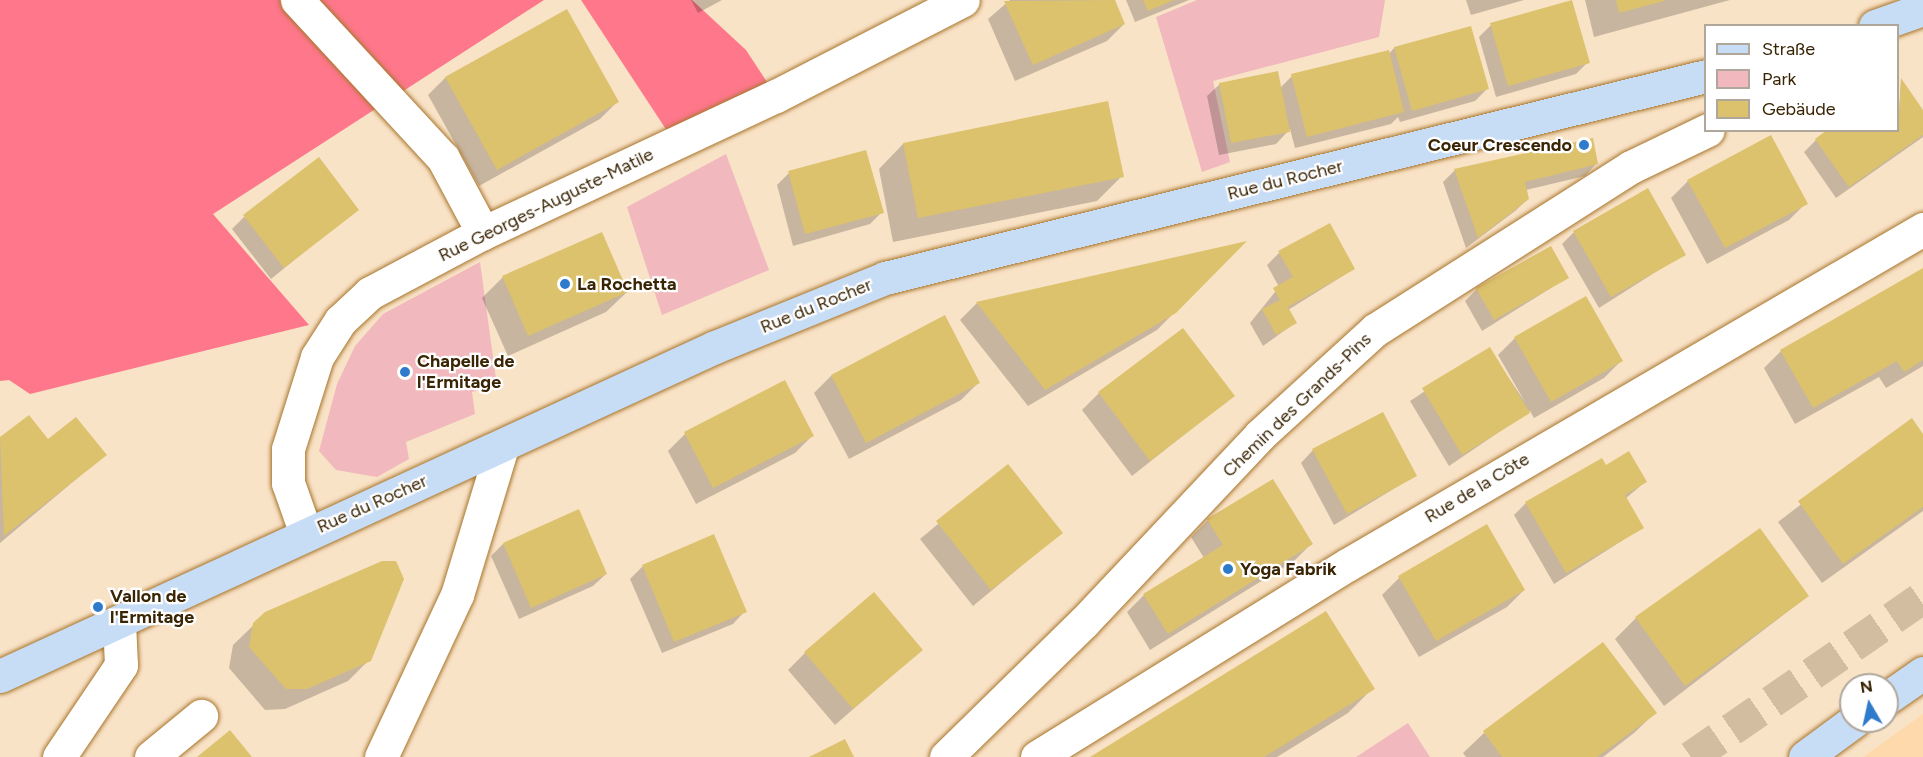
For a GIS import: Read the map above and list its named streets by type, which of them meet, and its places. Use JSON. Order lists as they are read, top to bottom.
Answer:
{
  "streets": {
    "main road": ["Rue du Rocher"],
    "street": ["Rue Georges-Auguste-Matile", "Chemin des Grands-Pins", "Rue de la Côte"]
  },
  "crossings": [
    ["Rue du Rocher", "Rue Georges-Auguste-Matile"]
  ],
  "places": [
    "Coeur Crescendo",
    "La Rochetta",
    "Chapelle de l'Ermitage",
    "Yoga Fabrik",
    "Vallon de l'Ermitage"
  ],
  "legend": ["Straße", "Park", "Gebäude"],
  "north": "top"
}
